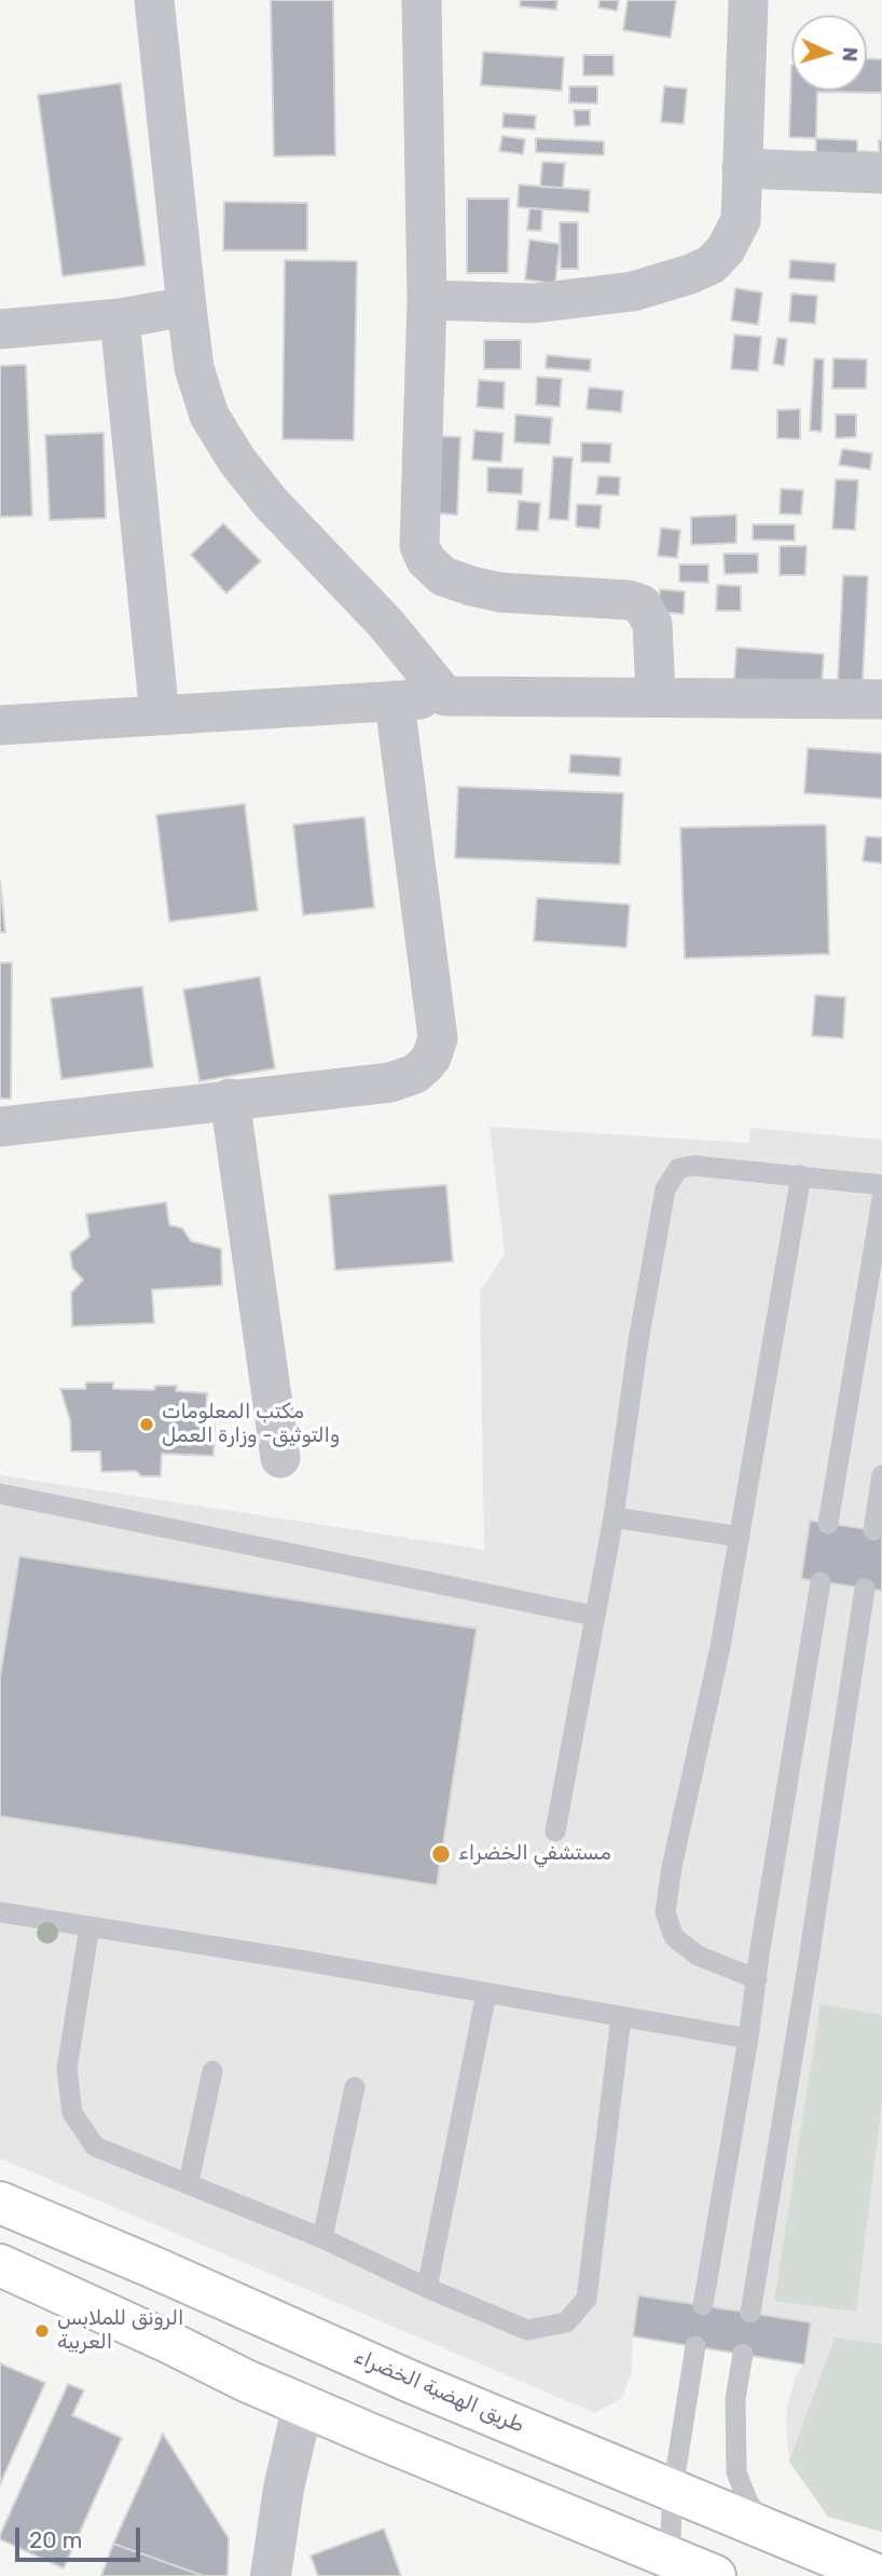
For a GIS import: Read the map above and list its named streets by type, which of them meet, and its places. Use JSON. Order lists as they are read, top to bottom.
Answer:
{
  "streets": {
    "main road": ["طريق الهضبة الخضراء"]
  },
  "places": ["مكتب المعلومات والتوثيق- وزارة العمل", "مستشفي الخضراء", "الرونق للملابس العربية"],
  "scale_bar": "20 m",
  "north": "right"
}
